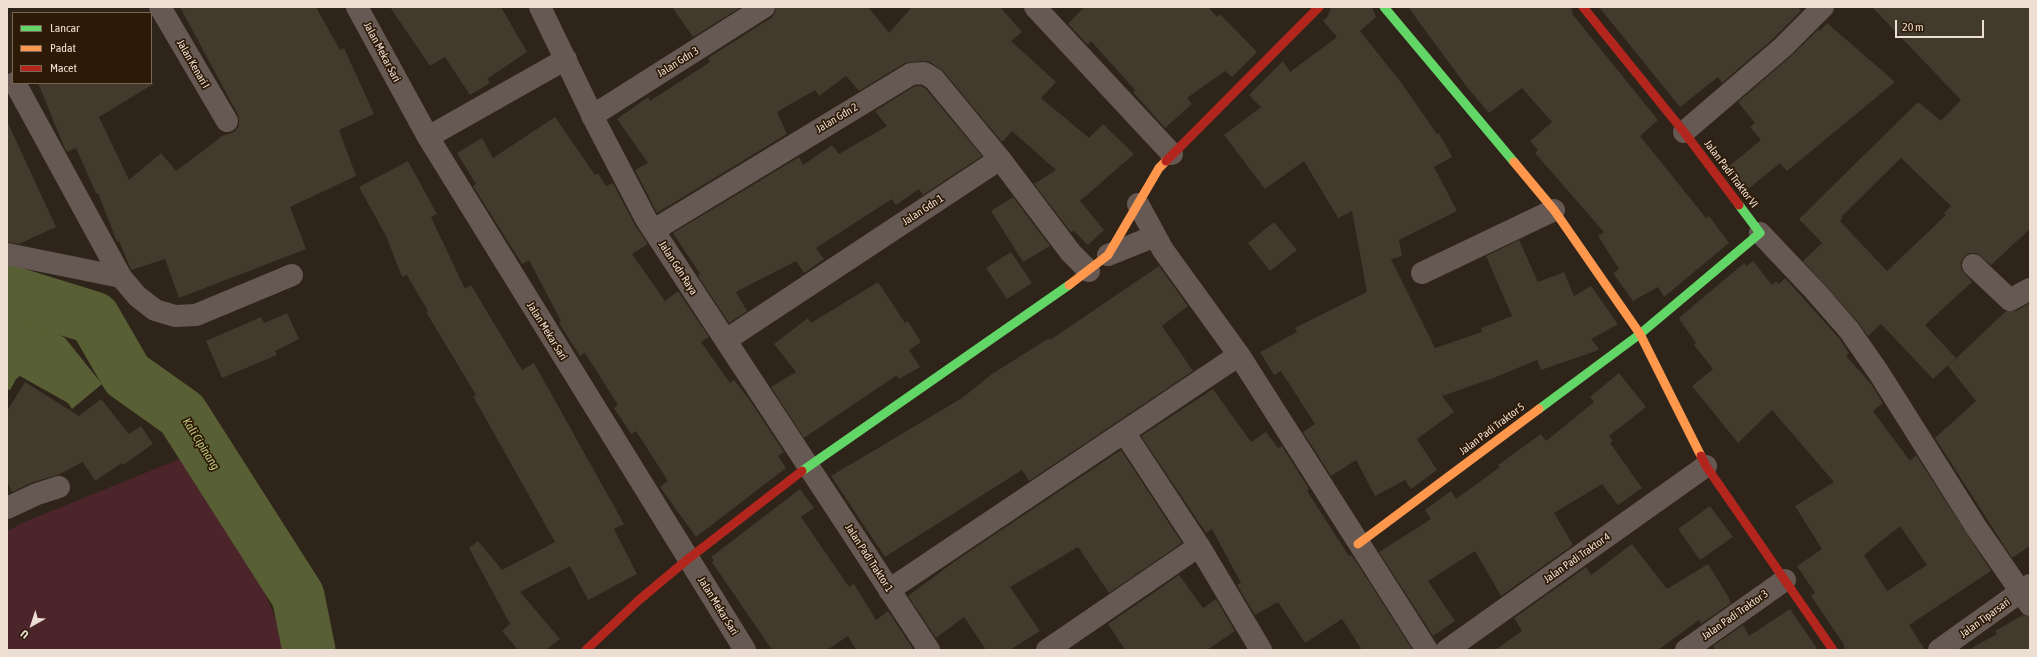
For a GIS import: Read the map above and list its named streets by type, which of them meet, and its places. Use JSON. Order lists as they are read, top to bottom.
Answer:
{
  "streets": {
    "street": [
      "Jalan Mekar Sari",
      "Jalan Gdn 3",
      "Jalan Kenari I",
      "Jalan Gdn 2",
      "Jalan Padi Traktor VI",
      "Jalan Gdn 1",
      "Jalan Gdn Raya",
      "Jalan Padi Traktor 5",
      "Jalan Padi Traktor 1",
      "Jalan Padi Traktor 4",
      "Jalan Padi Traktor 3",
      "Jalan Tiparsari"
    ]
  },
  "crossings": [
    ["Jalan Gdn 3", "Jalan Gdn Raya"],
    ["Jalan Gdn 2", "Jalan Gdn 1"],
    ["Jalan Gdn 2", "Jalan Gdn Raya"],
    ["Jalan Gdn 1", "Jalan Gdn Raya"],
    ["Jalan Gdn Raya", "Jalan Padi Traktor 1"]
  ],
  "water": ["Kali Cipinang"],
  "legend": ["Lancar", "Padat", "Macet"],
  "scale_bar": "20 m",
  "north": "bottom left"
}
